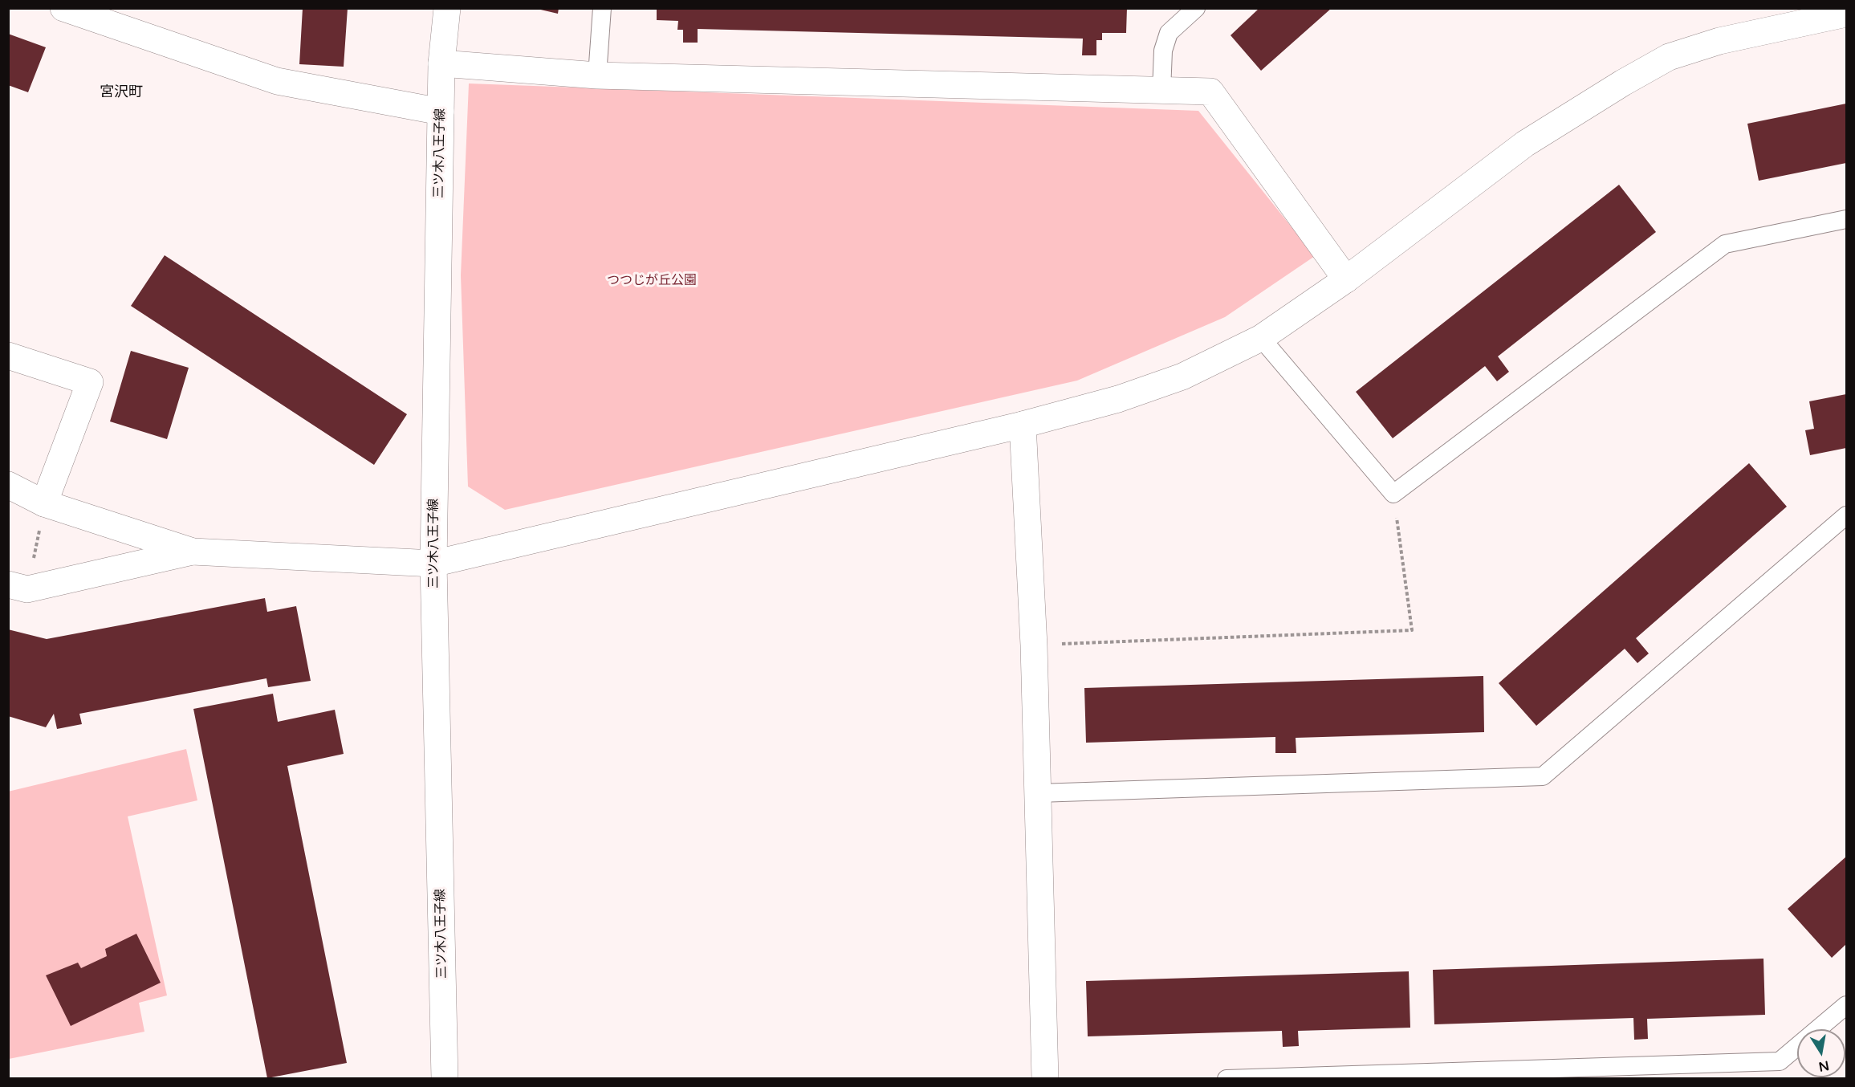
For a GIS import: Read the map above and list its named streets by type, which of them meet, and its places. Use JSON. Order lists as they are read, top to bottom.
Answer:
{
  "streets": {
    "street": ["三ツ木八王子線"]
  },
  "districts": ["宮沢町"],
  "parks": ["つつじが丘公園"],
  "north": "bottom"
}
